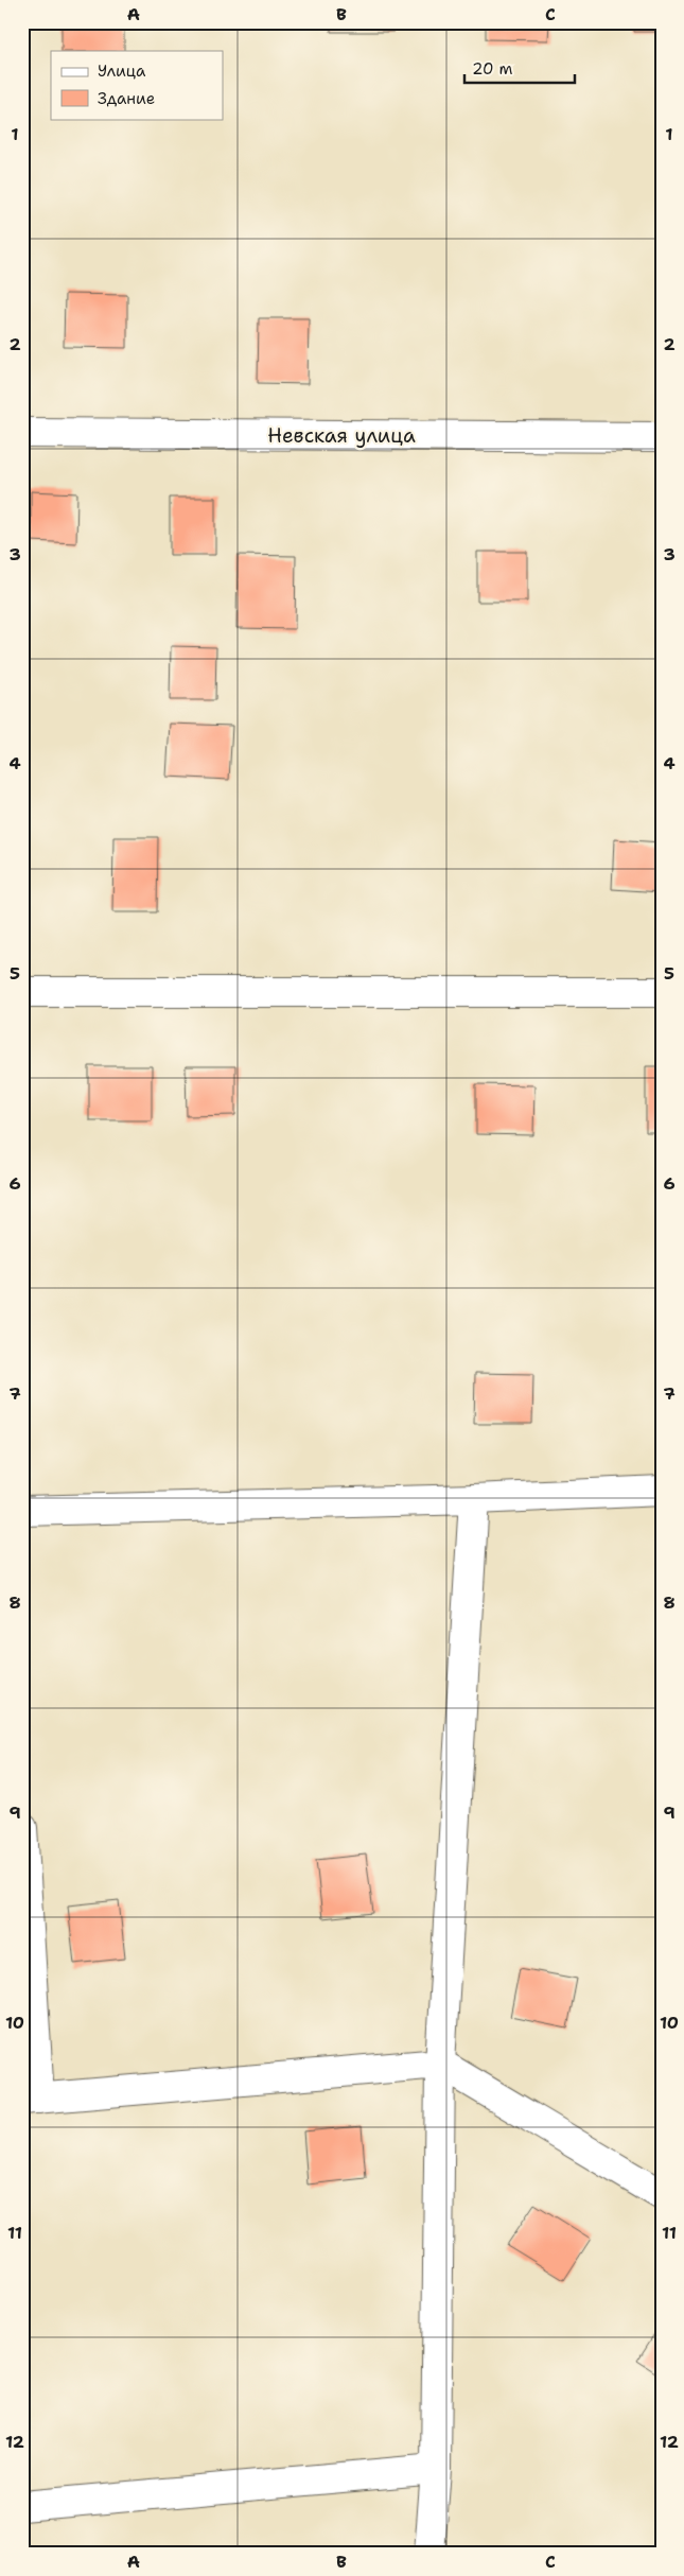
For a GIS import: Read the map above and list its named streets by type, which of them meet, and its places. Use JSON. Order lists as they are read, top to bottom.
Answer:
{
  "streets": {
    "street": ["Невская улица"]
  },
  "legend": ["Улица", "Здание"],
  "scale_bar": "20 m",
  "grid": {
    "columns": ["A", "B", "C"],
    "rows": [
      "1",
      "2",
      "3",
      "4",
      "5",
      "6",
      "7",
      "8",
      "9",
      "10",
      "11",
      "12"
    ]
  }
}
